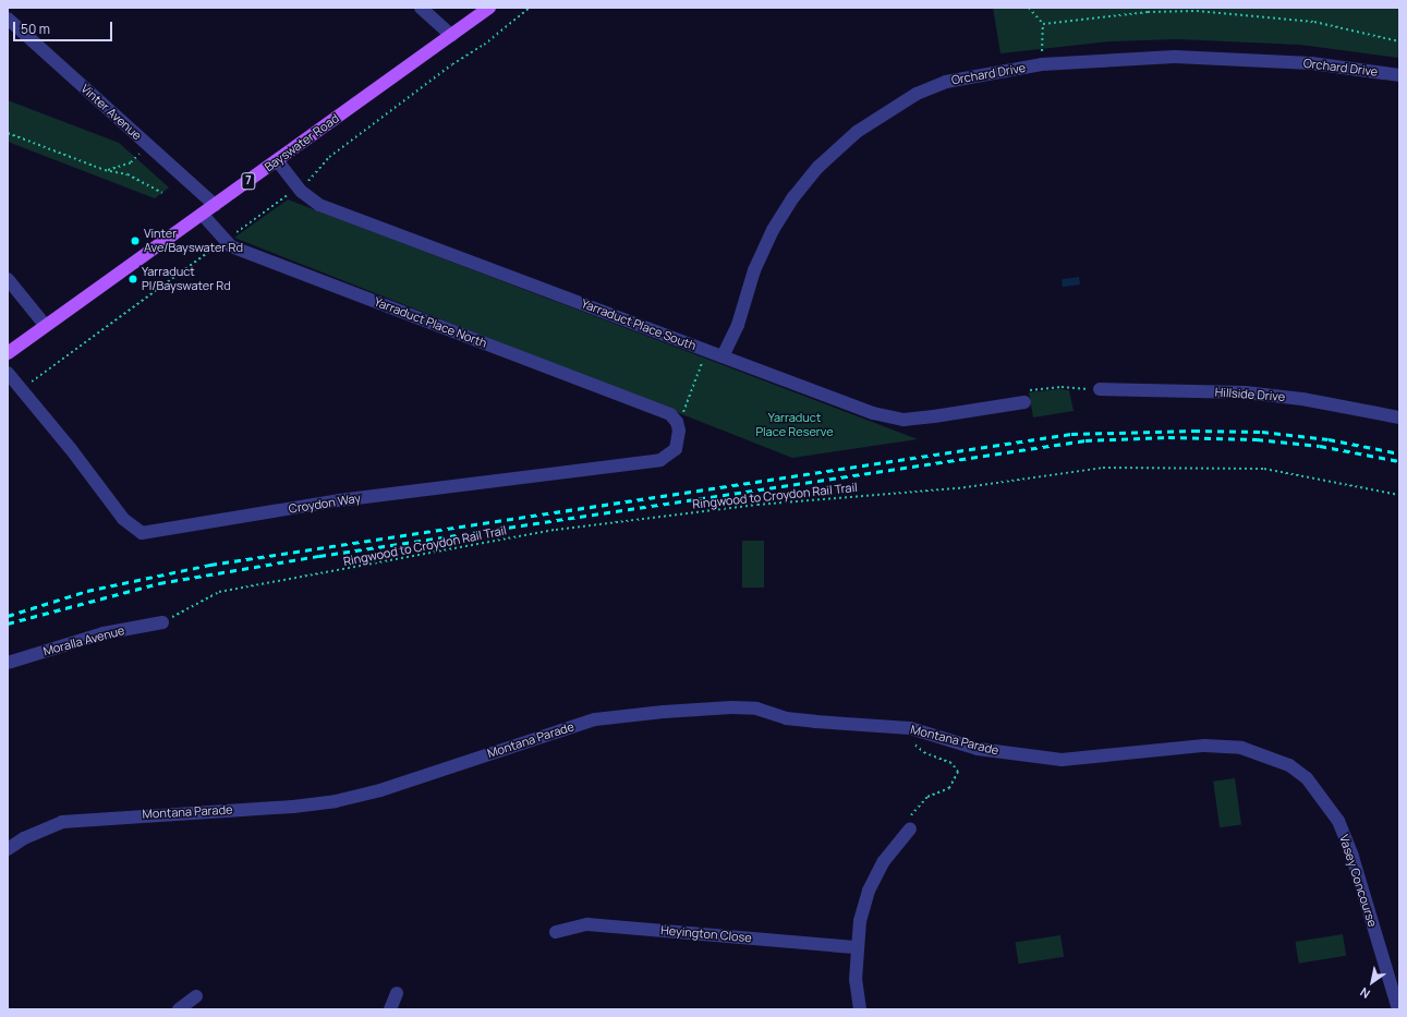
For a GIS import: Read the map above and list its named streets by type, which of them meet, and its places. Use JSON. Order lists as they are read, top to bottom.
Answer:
{
  "streets": {
    "main road": ["Bayswater Road", "7"],
    "street": [
      "Orchard Drive",
      "Vinter Avenue",
      "Yarraduct Place North",
      "Yarraduct Place South",
      "Hillside Drive",
      "Croydon Way",
      "Moralla Avenue",
      "Montana Parade",
      "Vasey Concourse",
      "Heyington Close"
    ],
    "path": ["Ringwood to Croydon Rail Trail"]
  },
  "crossings": [
    ["Orchard Drive", "Yarraduct Place South"],
    ["Vinter Avenue", "Bayswater Road"],
    ["Bayswater Road", "Yarraduct Place North"],
    ["Bayswater Road", "Yarraduct Place South"],
    ["Yarraduct Place North", "Croydon Way"],
    ["Ringwood to Croydon Rail Trail", "Moralla Avenue"],
    ["Montana Parade", "Vasey Concourse"]
  ],
  "parks": ["Yarraduct Place Reserve"],
  "places": ["Vinter Ave/Bayswater Rd", "Yarraduct Pl/Bayswater Rd"],
  "scale_bar": "50 m",
  "north": "bottom left"
}
